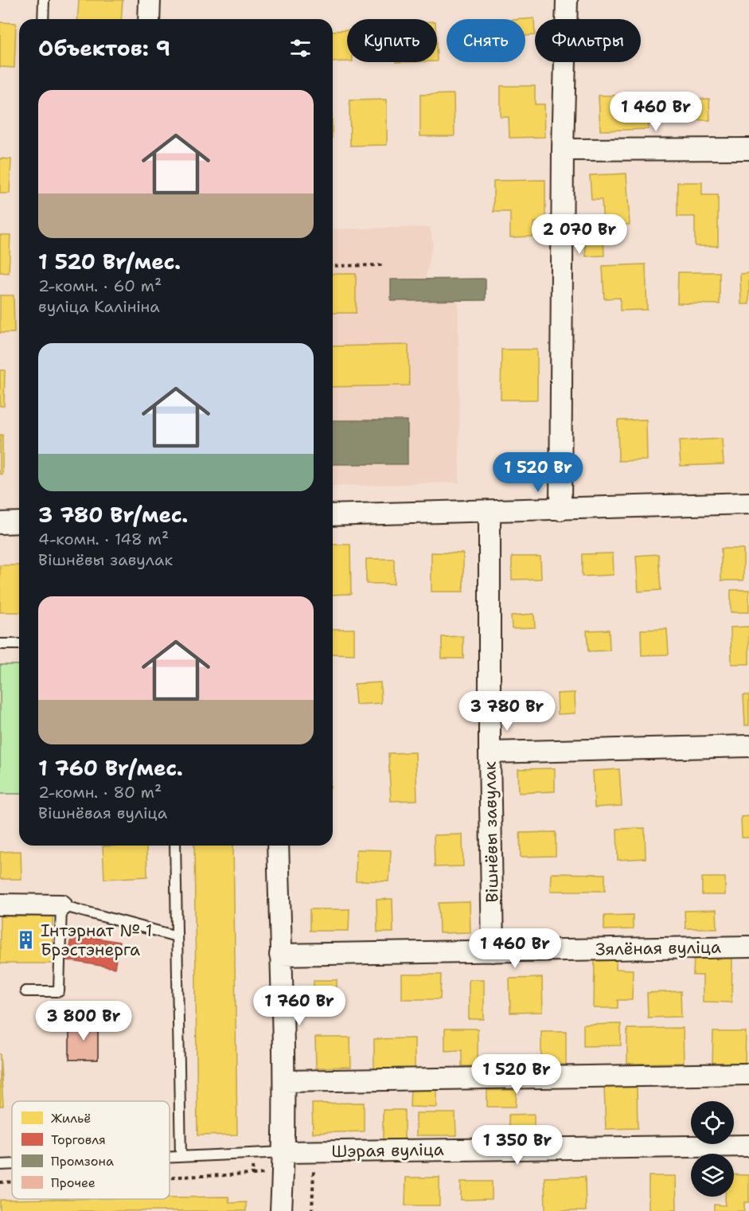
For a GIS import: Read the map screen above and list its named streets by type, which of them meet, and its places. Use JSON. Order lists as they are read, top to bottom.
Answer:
{
  "streets": {
    "street": ["Вішнёвы завулак", "Зялёная вуліца", "Шэрая вуліца"]
  },
  "crossings": [
    ["Вішнёвы завулак", "Зялёная вуліца"]
  ],
  "places": {
    "building": ["Інтэрнат № 1 Брэстэнерга"]
  },
  "legend": [
    "Жильё",
    "Торговля",
    "Промзона",
    "Прочее"
  ],
  "page": {
    "chip": ["Купить", "Снять", "Фильтры"],
    "heading": "Объектов: 9",
    "list": [
      {
        "name": "1 520 Br/мес.",
        "note": "2-комн. · 60 m² · вуліца Калініна"
      },
      {
        "name": "3 780 Br/мес.",
        "note": "4-комн. · 148 m² · Вішнёвы завулак"
      },
      {
        "name": "1 760 Br/мес.",
        "note": "2-комн. · 80 m² · Вішнёвая вуліца"
      }
    ],
    "price": [
      "1 460 Br",
      "2 070 Br",
      "1 520 Br",
      "3 780 Br",
      "1 460 Br",
      "1 760 Br",
      "3 800 Br",
      "1 520 Br",
      "1 350 Br"
    ]
  }
}
